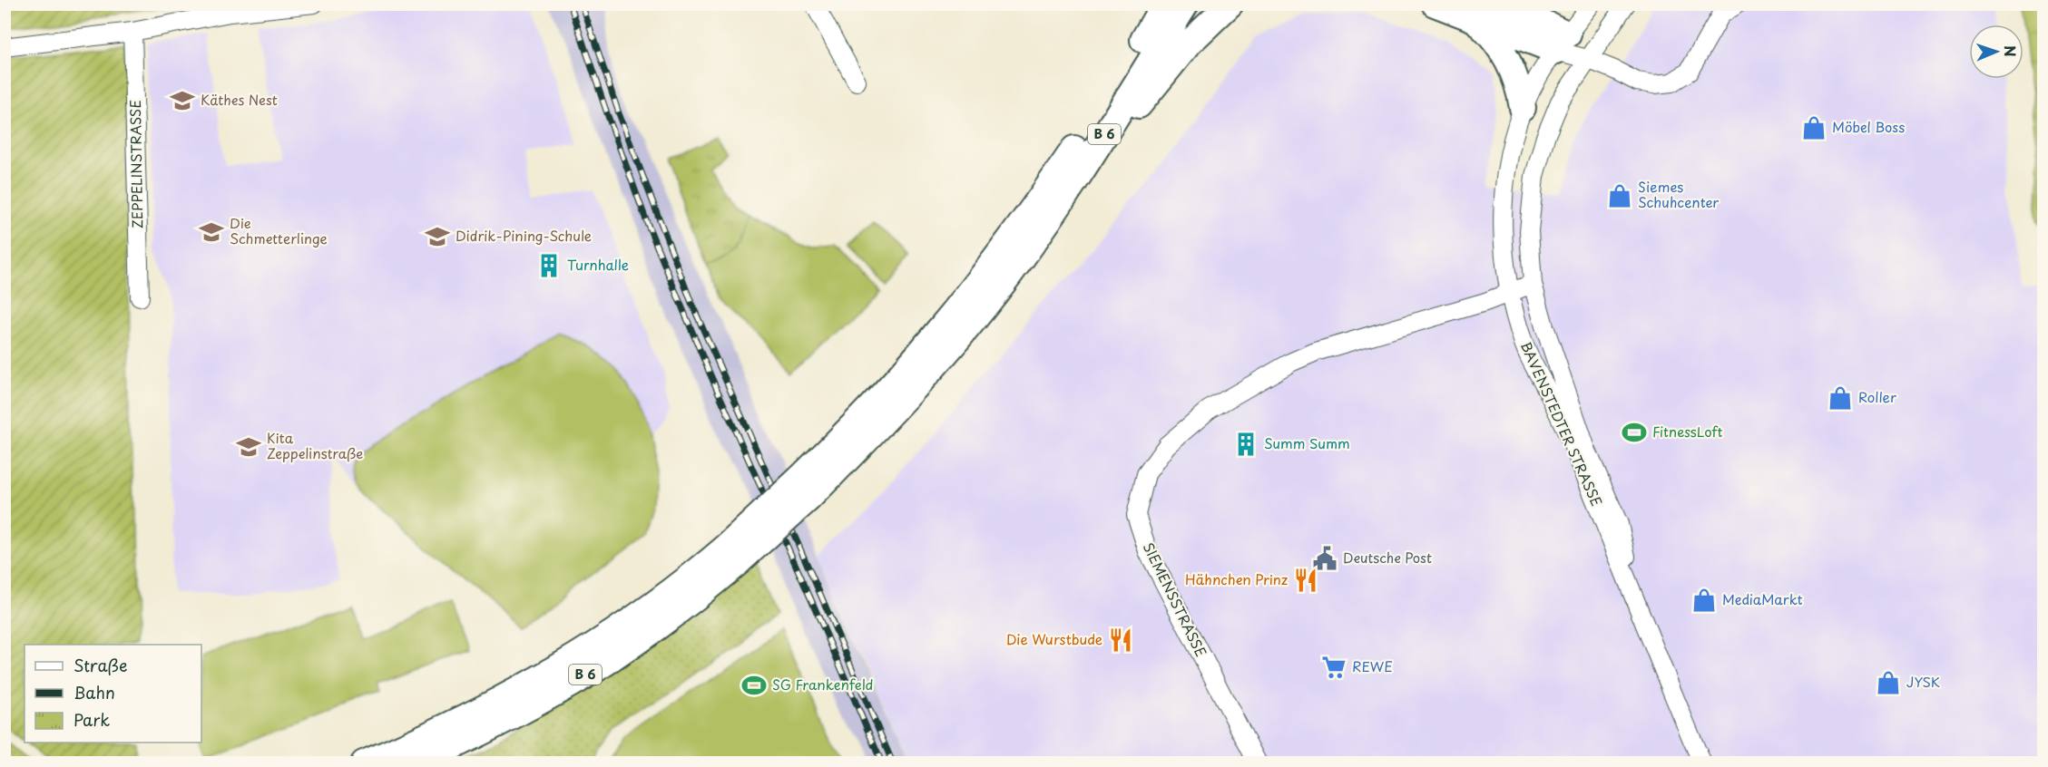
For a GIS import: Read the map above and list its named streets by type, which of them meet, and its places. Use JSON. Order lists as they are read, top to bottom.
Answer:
{
  "streets": {
    "highway": ["B 6"],
    "street": ["ZEPPELINSTRASSE", "BAVENSTEDTER STRASSE", "SIEMENSSTRASSE"]
  },
  "crossings": [
    ["BAVENSTEDTER STRASSE", "SIEMENSSTRASSE"]
  ],
  "places": {
    "school or university": [
      "Käthes Nest",
      "Die Schmetterlinge",
      "Didrik-Pining-Schule",
      "Kita Zeppelinstraße"
    ],
    "shop": [
      "Möbel Boss",
      "Siemes Schuhcenter",
      "Roller",
      "MediaMarkt",
      "JYSK"
    ],
    "building": ["Turnhalle", "Summ Summ"],
    "sports": ["FitnessLoft", "SG Frankenfeld"],
    "public building": ["Deutsche Post"],
    "restaurant": ["Hähnchen Prinz", "Die Wurstbude"],
    "supermarket": ["REWE"]
  },
  "legend": ["Straße", "Bahn", "Park"],
  "north": "right"
}
